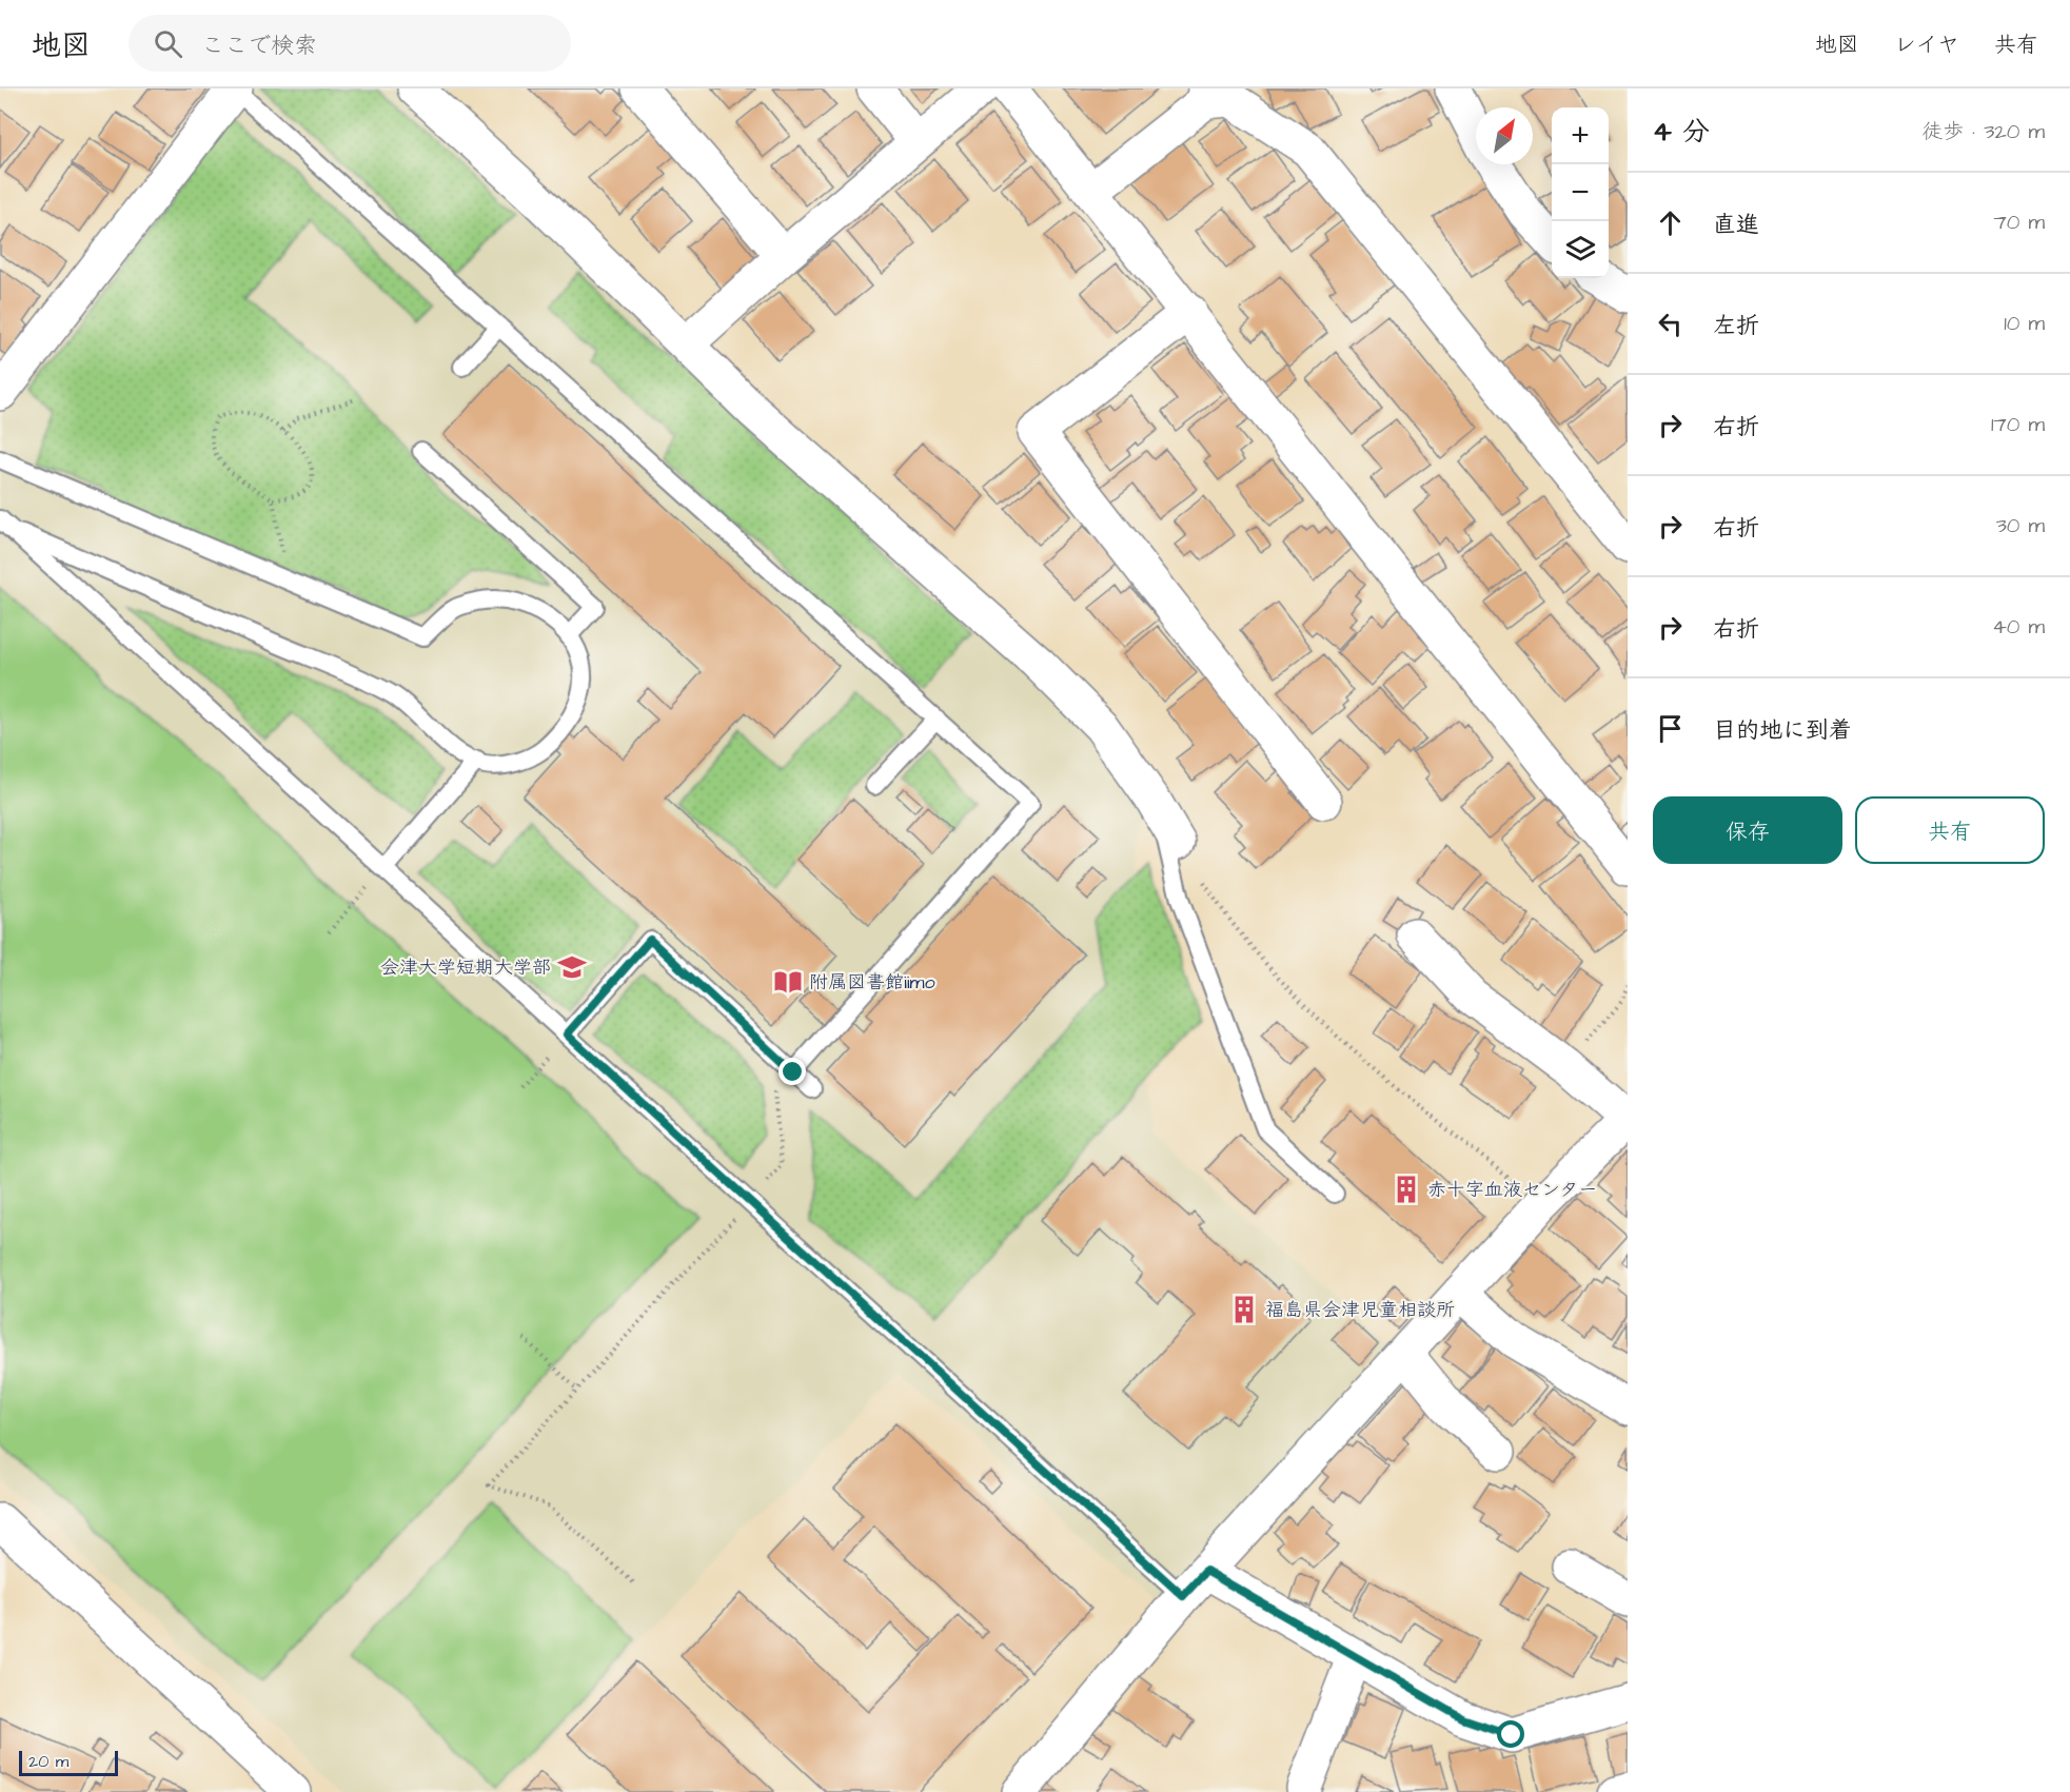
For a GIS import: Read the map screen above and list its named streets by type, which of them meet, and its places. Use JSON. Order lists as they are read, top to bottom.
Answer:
{
  "places": {
    "school or university": ["会津大学短期大学部"],
    "library": ["附属図書館iimo"],
    "building": ["赤十字血液センター", "福島県会津児童相談所"]
  },
  "scale_bar": "20 m",
  "north": "top right",
  "page": {
    "header": "地図",
    "search": "ここで検索",
    "nav": ["地図", "レイヤ", "共有"],
    "heading": ["4 分", "徒歩 · 320 m"],
    "map_buttons": ["+", "−"],
    "list": [
      ["直進", "70 m"],
      ["左折", "10 m"],
      ["右折", "170 m"],
      ["右折", "30 m"],
      ["右折", "40 m"],
      "目的地に到着"
    ],
    "buttons": ["保存", "共有"],
    "scale": "20 m"
  }
}
